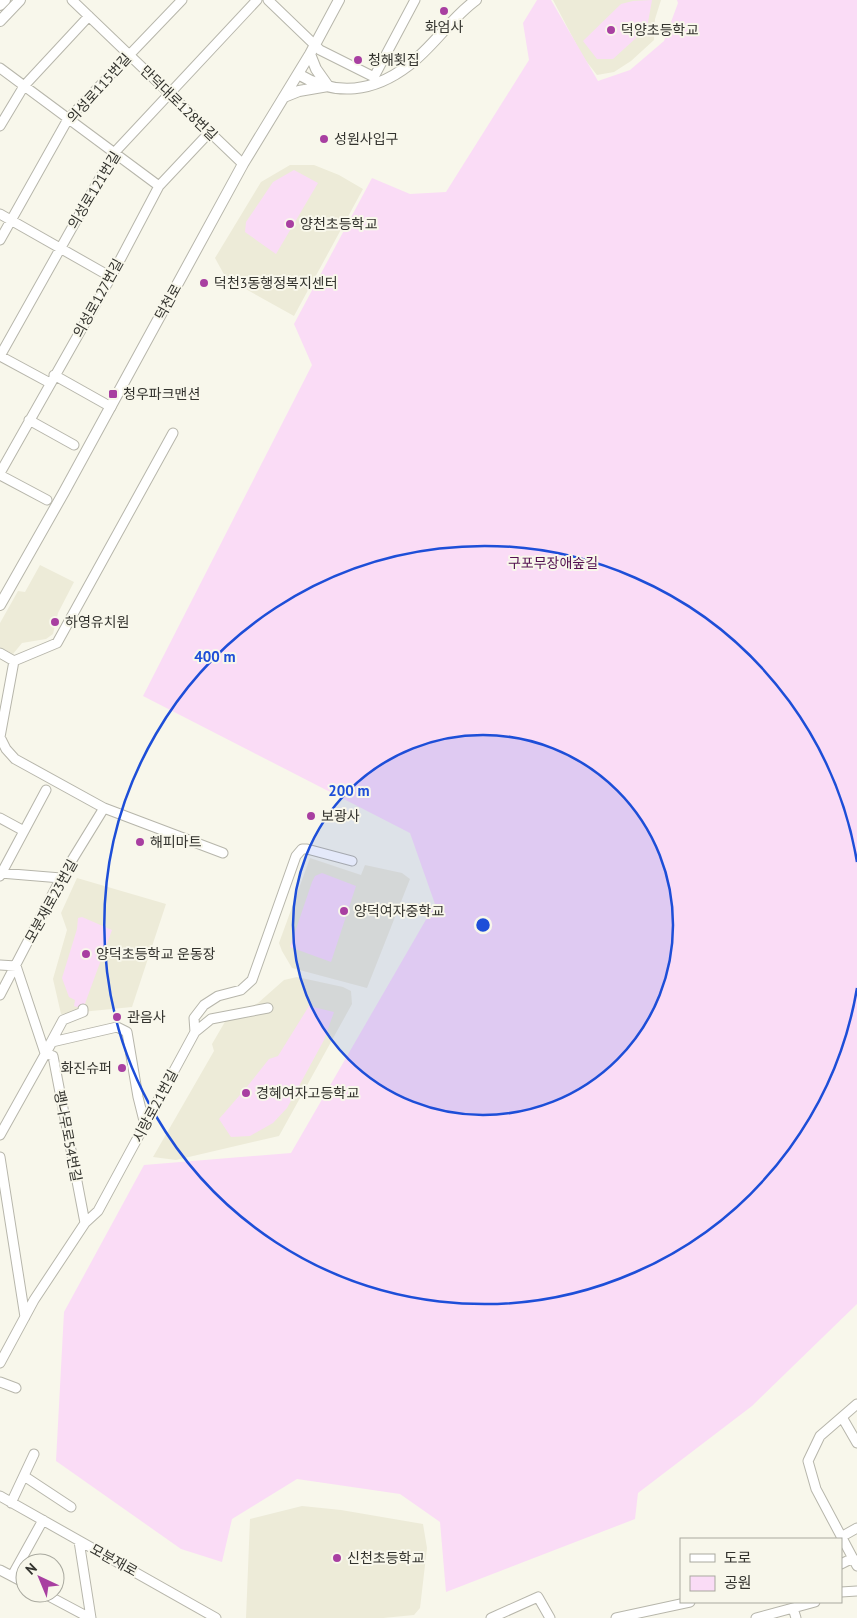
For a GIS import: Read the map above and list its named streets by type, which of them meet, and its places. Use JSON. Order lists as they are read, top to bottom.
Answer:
{
  "streets": {
    "main road": ["덕천로"],
    "street": [
      "의성로115번길",
      "만덕대로128번길",
      "의성로121번길",
      "의성로127번길",
      "모분재로23번길",
      "시랑로21번길",
      "팽나무로54번길",
      "모분재로"
    ]
  },
  "crossings": [
    ["의성로115번길", "만덕대로128번길"],
    ["만덕대로128번길", "의성로121번길"],
    ["만덕대로128번길", "의성로127번길"],
    ["만덕대로128번길", "덕천로"],
    ["시랑로21번길", "팽나무로54번길"]
  ],
  "parks": ["구포무장애숲길"],
  "places": {
    "other": [
      "화엄사",
      "덕양초등학교",
      "청해횟집",
      "성원사입구",
      "양천초등학교",
      "덕천3동행정복지센터",
      "하영유치원",
      "보광사",
      "해피마트",
      "양덕여자중학교",
      "양덕초등학교 운동장",
      "관음사",
      "화진슈퍼",
      "경혜여자고등학교",
      "신천초등학교"
    ],
    "transit": ["청우파크맨션"]
  },
  "legend": ["도로", "공원"],
  "north": "top left",
  "rings": ["400 m", "200 m"]
}
